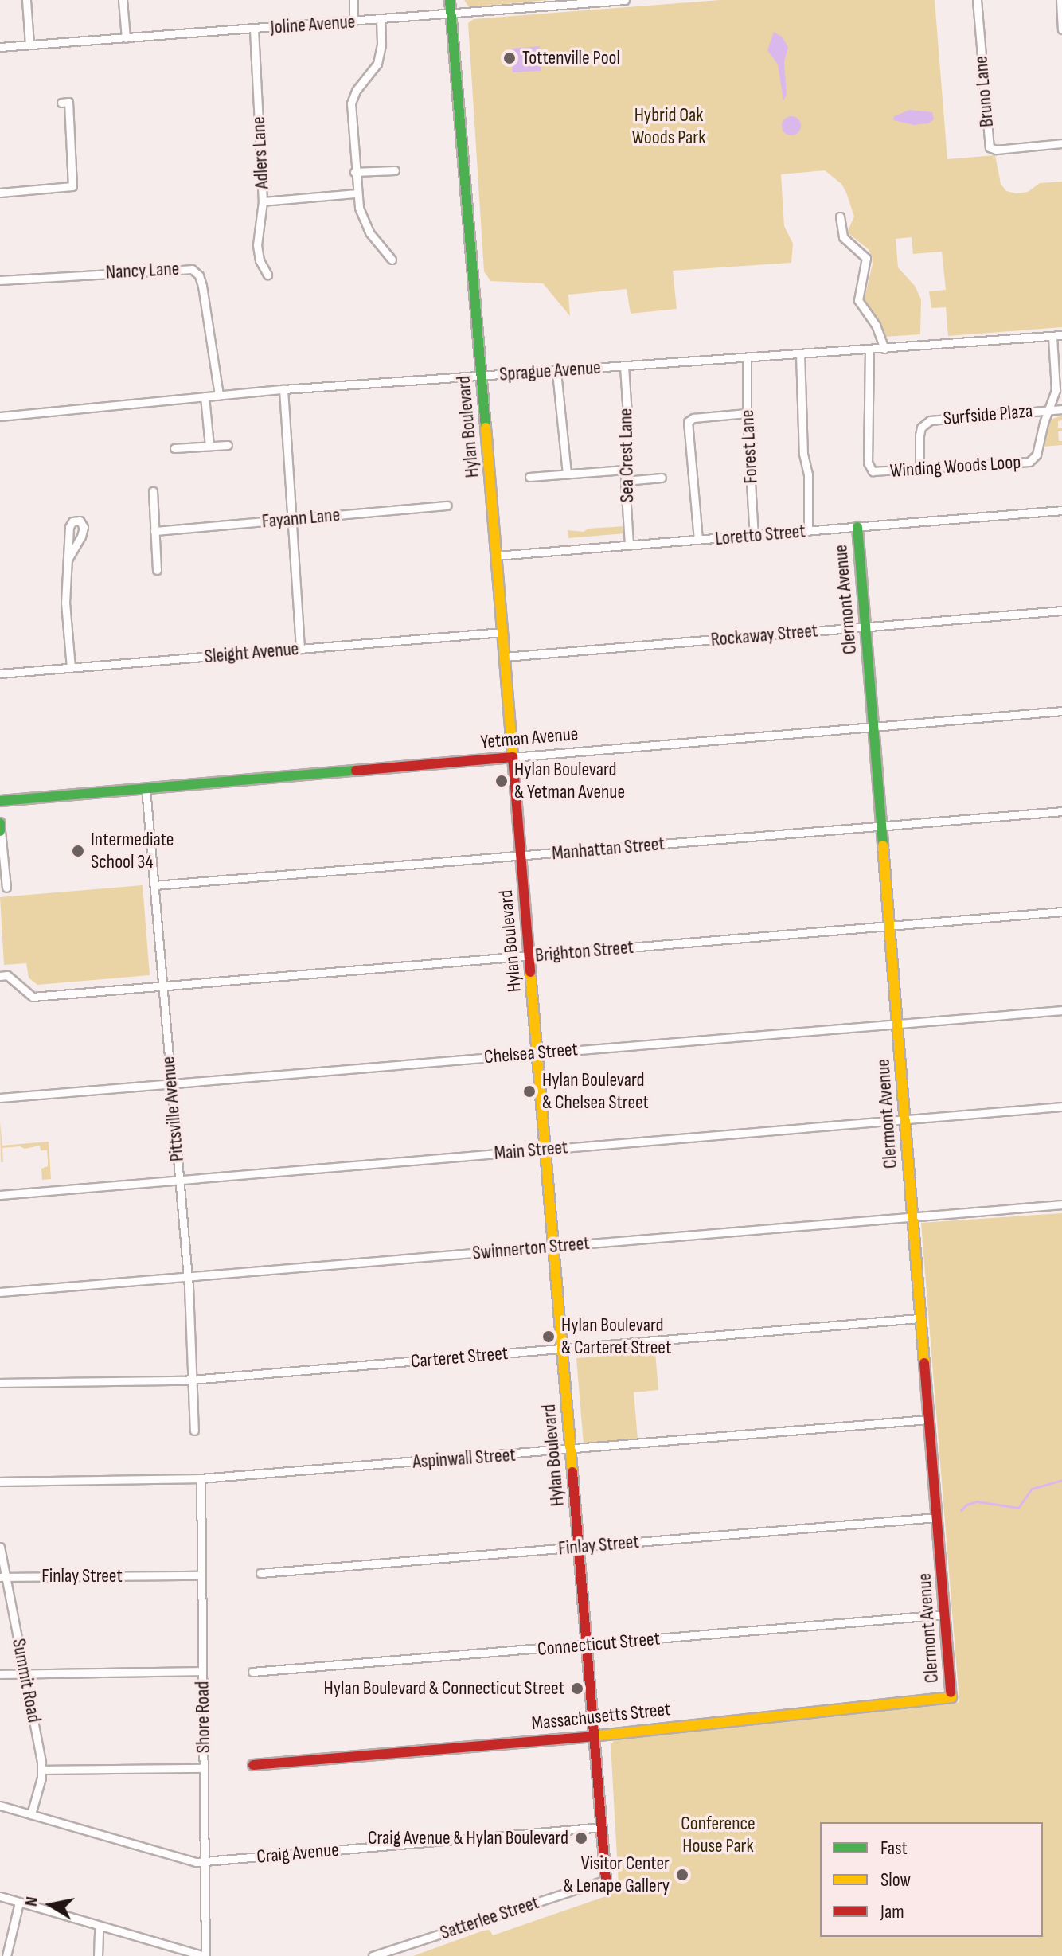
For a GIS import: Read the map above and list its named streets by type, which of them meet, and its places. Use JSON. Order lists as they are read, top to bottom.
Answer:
{
  "streets": {
    "street": [
      "Joline Avenue",
      "Bruno Lane",
      "Adlers Lane",
      "Nancy Lane",
      "Sprague Avenue",
      "Surfside Plaza",
      "Hylan Boulevard",
      "Forest Lane",
      "Sea Crest Lane",
      "Winding Woods Loop",
      "Fayann Lane",
      "Loretto Street",
      "Clermont Avenue",
      "Rockaway Street",
      "Sleight Avenue",
      "Yetman Avenue",
      "Manhattan Street",
      "Brighton Street",
      "Chelsea Street",
      "Pittsville Avenue",
      "Main Street",
      "Swinnerton Street",
      "Carteret Street",
      "Aspinwall Street",
      "Finlay Street",
      "Connecticut Street",
      "Summit Road",
      "Massachusetts Street",
      "Shore Road",
      "Craig Avenue",
      "Satterlee Street"
    ]
  },
  "crossings": [
    ["Joline Avenue", "Adlers Lane"],
    ["Joline Avenue", "Hylan Boulevard"],
    ["Nancy Lane", "Sprague Avenue"],
    ["Sprague Avenue", "Hylan Boulevard"],
    ["Sprague Avenue", "Forest Lane"],
    ["Sprague Avenue", "Sea Crest Lane"],
    ["Sprague Avenue", "Winding Woods Loop"],
    ["Surfside Plaza", "Winding Woods Loop"],
    ["Hylan Boulevard", "Loretto Street"],
    ["Hylan Boulevard", "Rockaway Street"],
    ["Hylan Boulevard", "Sleight Avenue"],
    ["Hylan Boulevard", "Yetman Avenue"],
    ["Hylan Boulevard", "Manhattan Street"],
    ["Hylan Boulevard", "Brighton Street"],
    ["Hylan Boulevard", "Chelsea Street"],
    ["Hylan Boulevard", "Main Street"],
    ["Hylan Boulevard", "Swinnerton Street"],
    ["Hylan Boulevard", "Carteret Street"],
    ["Hylan Boulevard", "Aspinwall Street"],
    ["Hylan Boulevard", "Finlay Street"],
    ["Hylan Boulevard", "Connecticut Street"],
    ["Hylan Boulevard", "Massachusetts Street"],
    ["Hylan Boulevard", "Craig Avenue"],
    ["Hylan Boulevard", "Satterlee Street"],
    ["Forest Lane", "Loretto Street"],
    ["Sea Crest Lane", "Loretto Street"],
    ["Loretto Street", "Clermont Avenue"],
    ["Clermont Avenue", "Rockaway Street"],
    ["Clermont Avenue", "Yetman Avenue"],
    ["Clermont Avenue", "Manhattan Street"],
    ["Clermont Avenue", "Brighton Street"],
    ["Clermont Avenue", "Chelsea Street"],
    ["Clermont Avenue", "Main Street"],
    ["Clermont Avenue", "Swinnerton Street"],
    ["Clermont Avenue", "Carteret Street"],
    ["Clermont Avenue", "Aspinwall Street"],
    ["Clermont Avenue", "Finlay Street"],
    ["Clermont Avenue", "Connecticut Street"],
    ["Clermont Avenue", "Massachusetts Street"],
    ["Yetman Avenue", "Pittsville Avenue"],
    ["Manhattan Street", "Pittsville Avenue"],
    ["Brighton Street", "Pittsville Avenue"],
    ["Chelsea Street", "Pittsville Avenue"],
    ["Pittsville Avenue", "Main Street"],
    ["Pittsville Avenue", "Swinnerton Street"],
    ["Pittsville Avenue", "Carteret Street"],
    ["Aspinwall Street", "Shore Road"],
    ["Finlay Street", "Summit Road"],
    ["Finlay Street", "Shore Road"],
    ["Summit Road", "Craig Avenue"],
    ["Shore Road", "Craig Avenue"]
  ],
  "parks": ["Hybrid Oak Woods Park", "Conference House Park"],
  "places": [
    "Tottenville Pool",
    "Hylan Boulevard & Yetman Avenue",
    "Intermediate School 34",
    "Hylan Boulevard & Chelsea Street",
    "Hylan Boulevard & Carteret Street",
    "Hylan Boulevard & Connecticut Street",
    "Craig Avenue & Hylan Boulevard",
    "Visitor Center & Lenape Gallery"
  ],
  "legend": ["Fast", "Slow", "Jam"],
  "north": "left"
}
